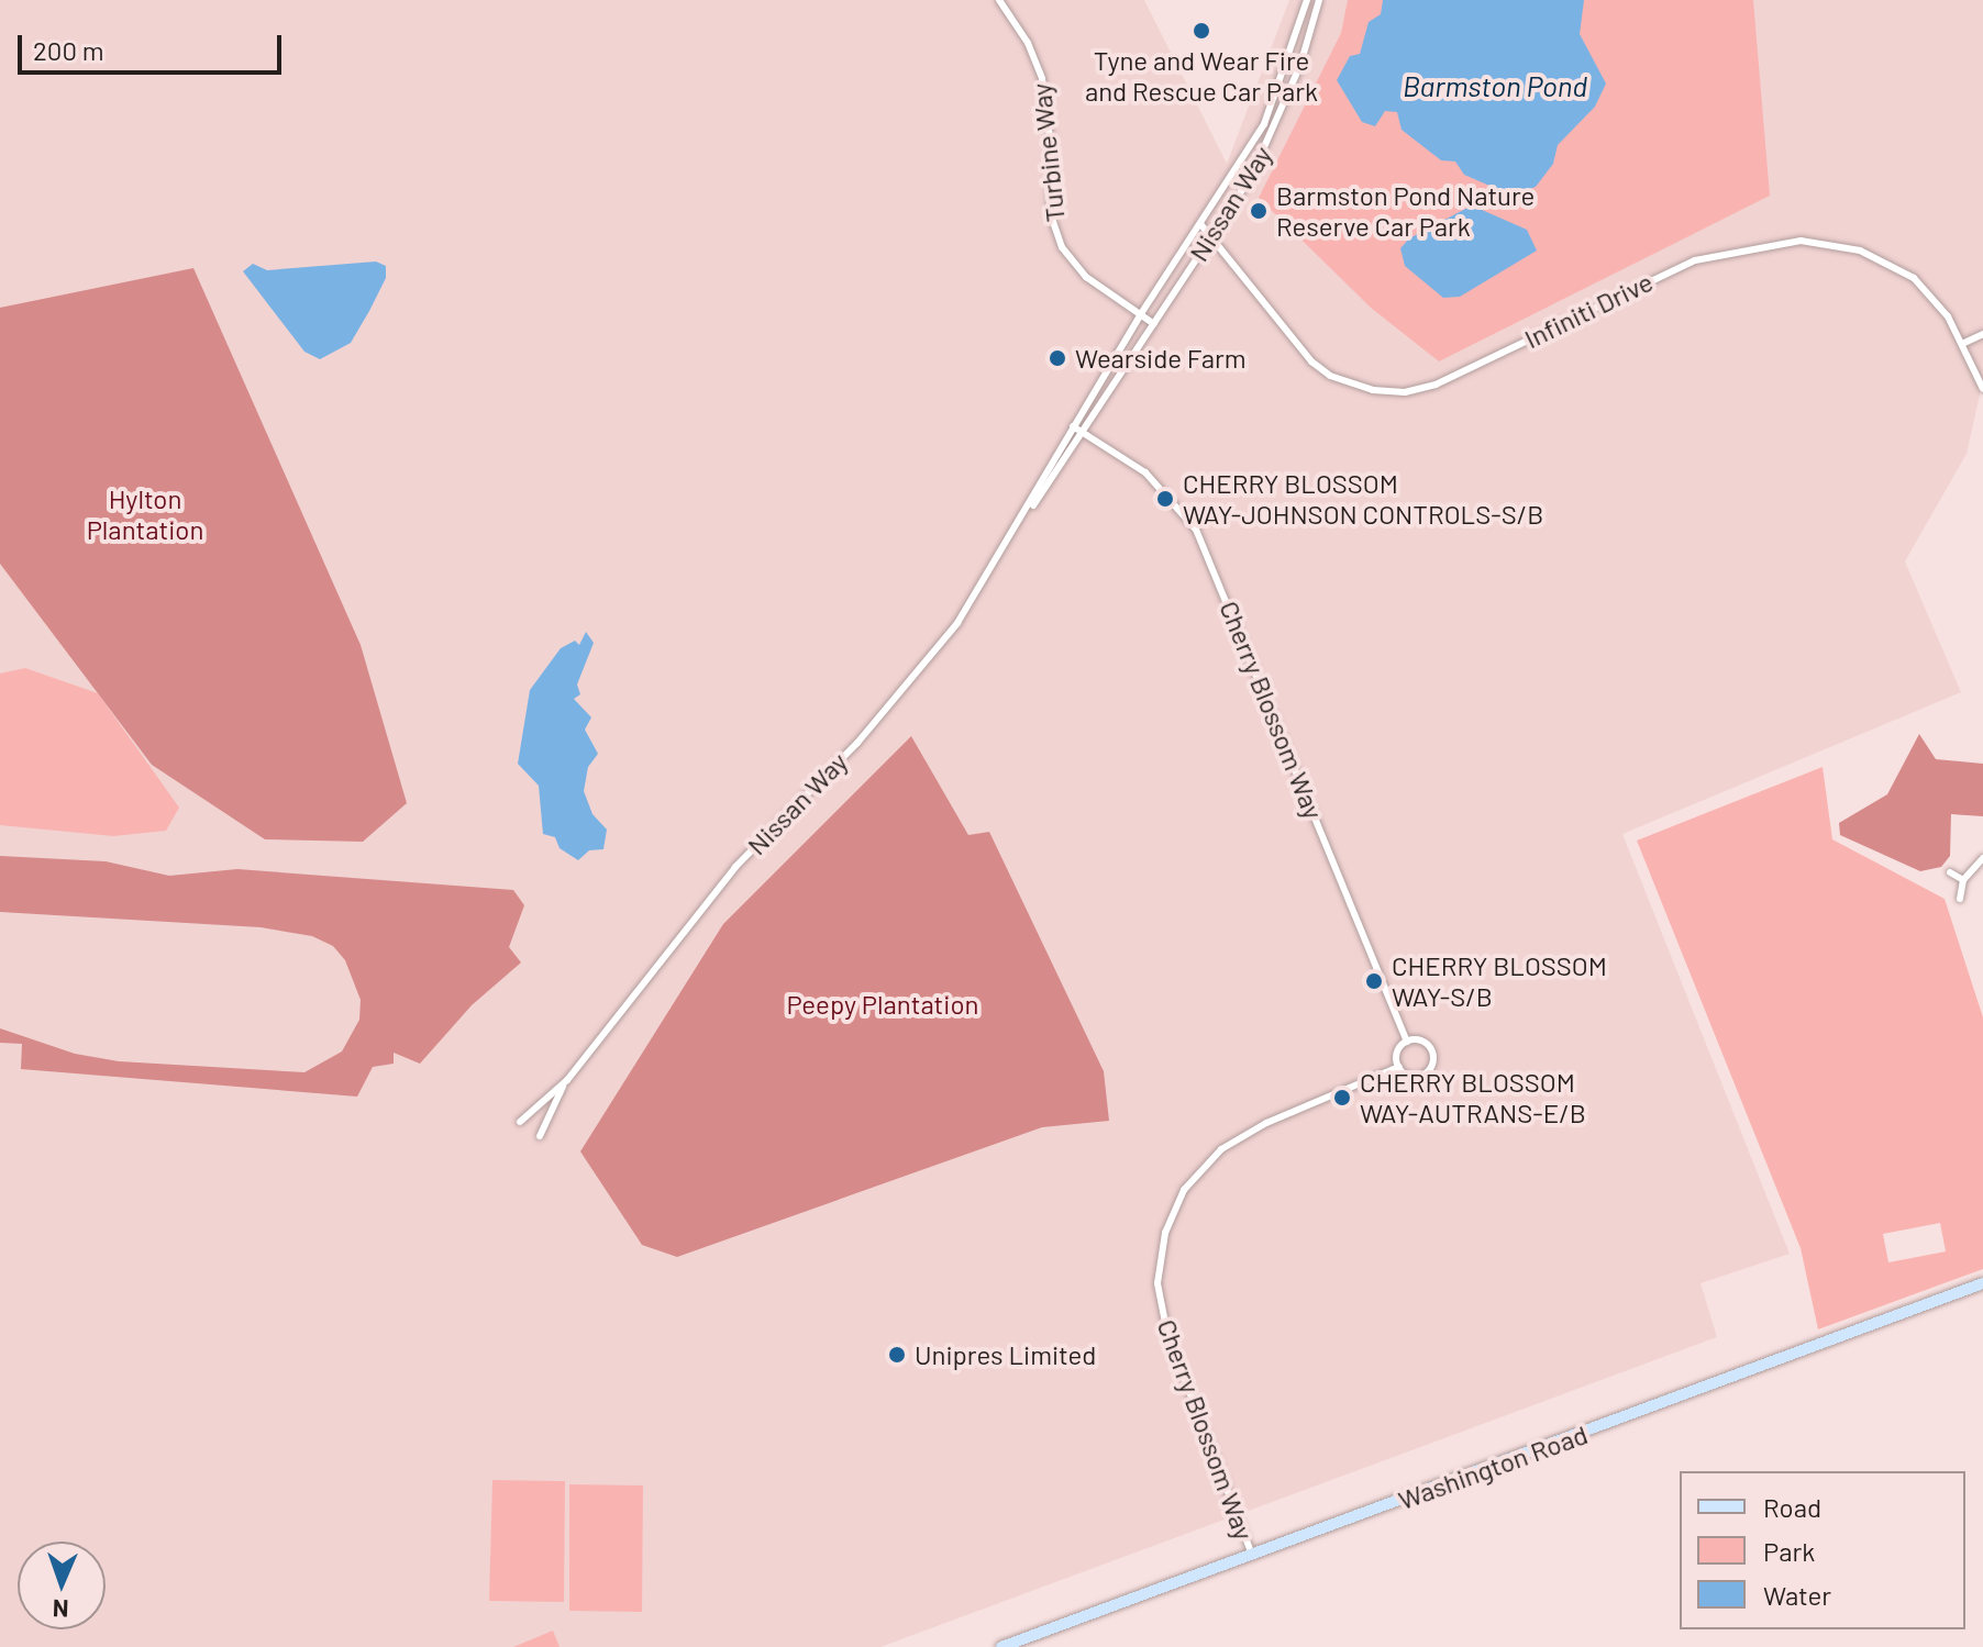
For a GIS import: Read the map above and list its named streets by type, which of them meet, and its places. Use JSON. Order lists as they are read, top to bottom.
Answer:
{
  "streets": {
    "main road": ["Washington Road"],
    "street": [
      "Turbine Way",
      "Nissan Way",
      "Infiniti Drive",
      "Cherry Blossom Way"
    ]
  },
  "crossings": [
    ["Turbine Way", "Nissan Way"],
    ["Nissan Way", "Infiniti Drive"],
    ["Nissan Way", "Cherry Blossom Way"],
    ["Cherry Blossom Way", "Washington Road"]
  ],
  "water": ["Barmston Pond"],
  "parks": ["Hylton Plantation", "Peepy Plantation"],
  "places": [
    "Tyne and Wear Fire and Rescue Car Park",
    "Barmston Pond Nature Reserve Car Park",
    "Wearside Farm",
    "CHERRY BLOSSOM WAY-JOHNSON CONTROLS-S/B",
    "CHERRY BLOSSOM WAY-S/B",
    "CHERRY BLOSSOM WAY-AUTRANS-E/B",
    "Unipres Limited"
  ],
  "legend": ["Road", "Park", "Water"],
  "scale_bar": "200 m",
  "north": "bottom"
}
